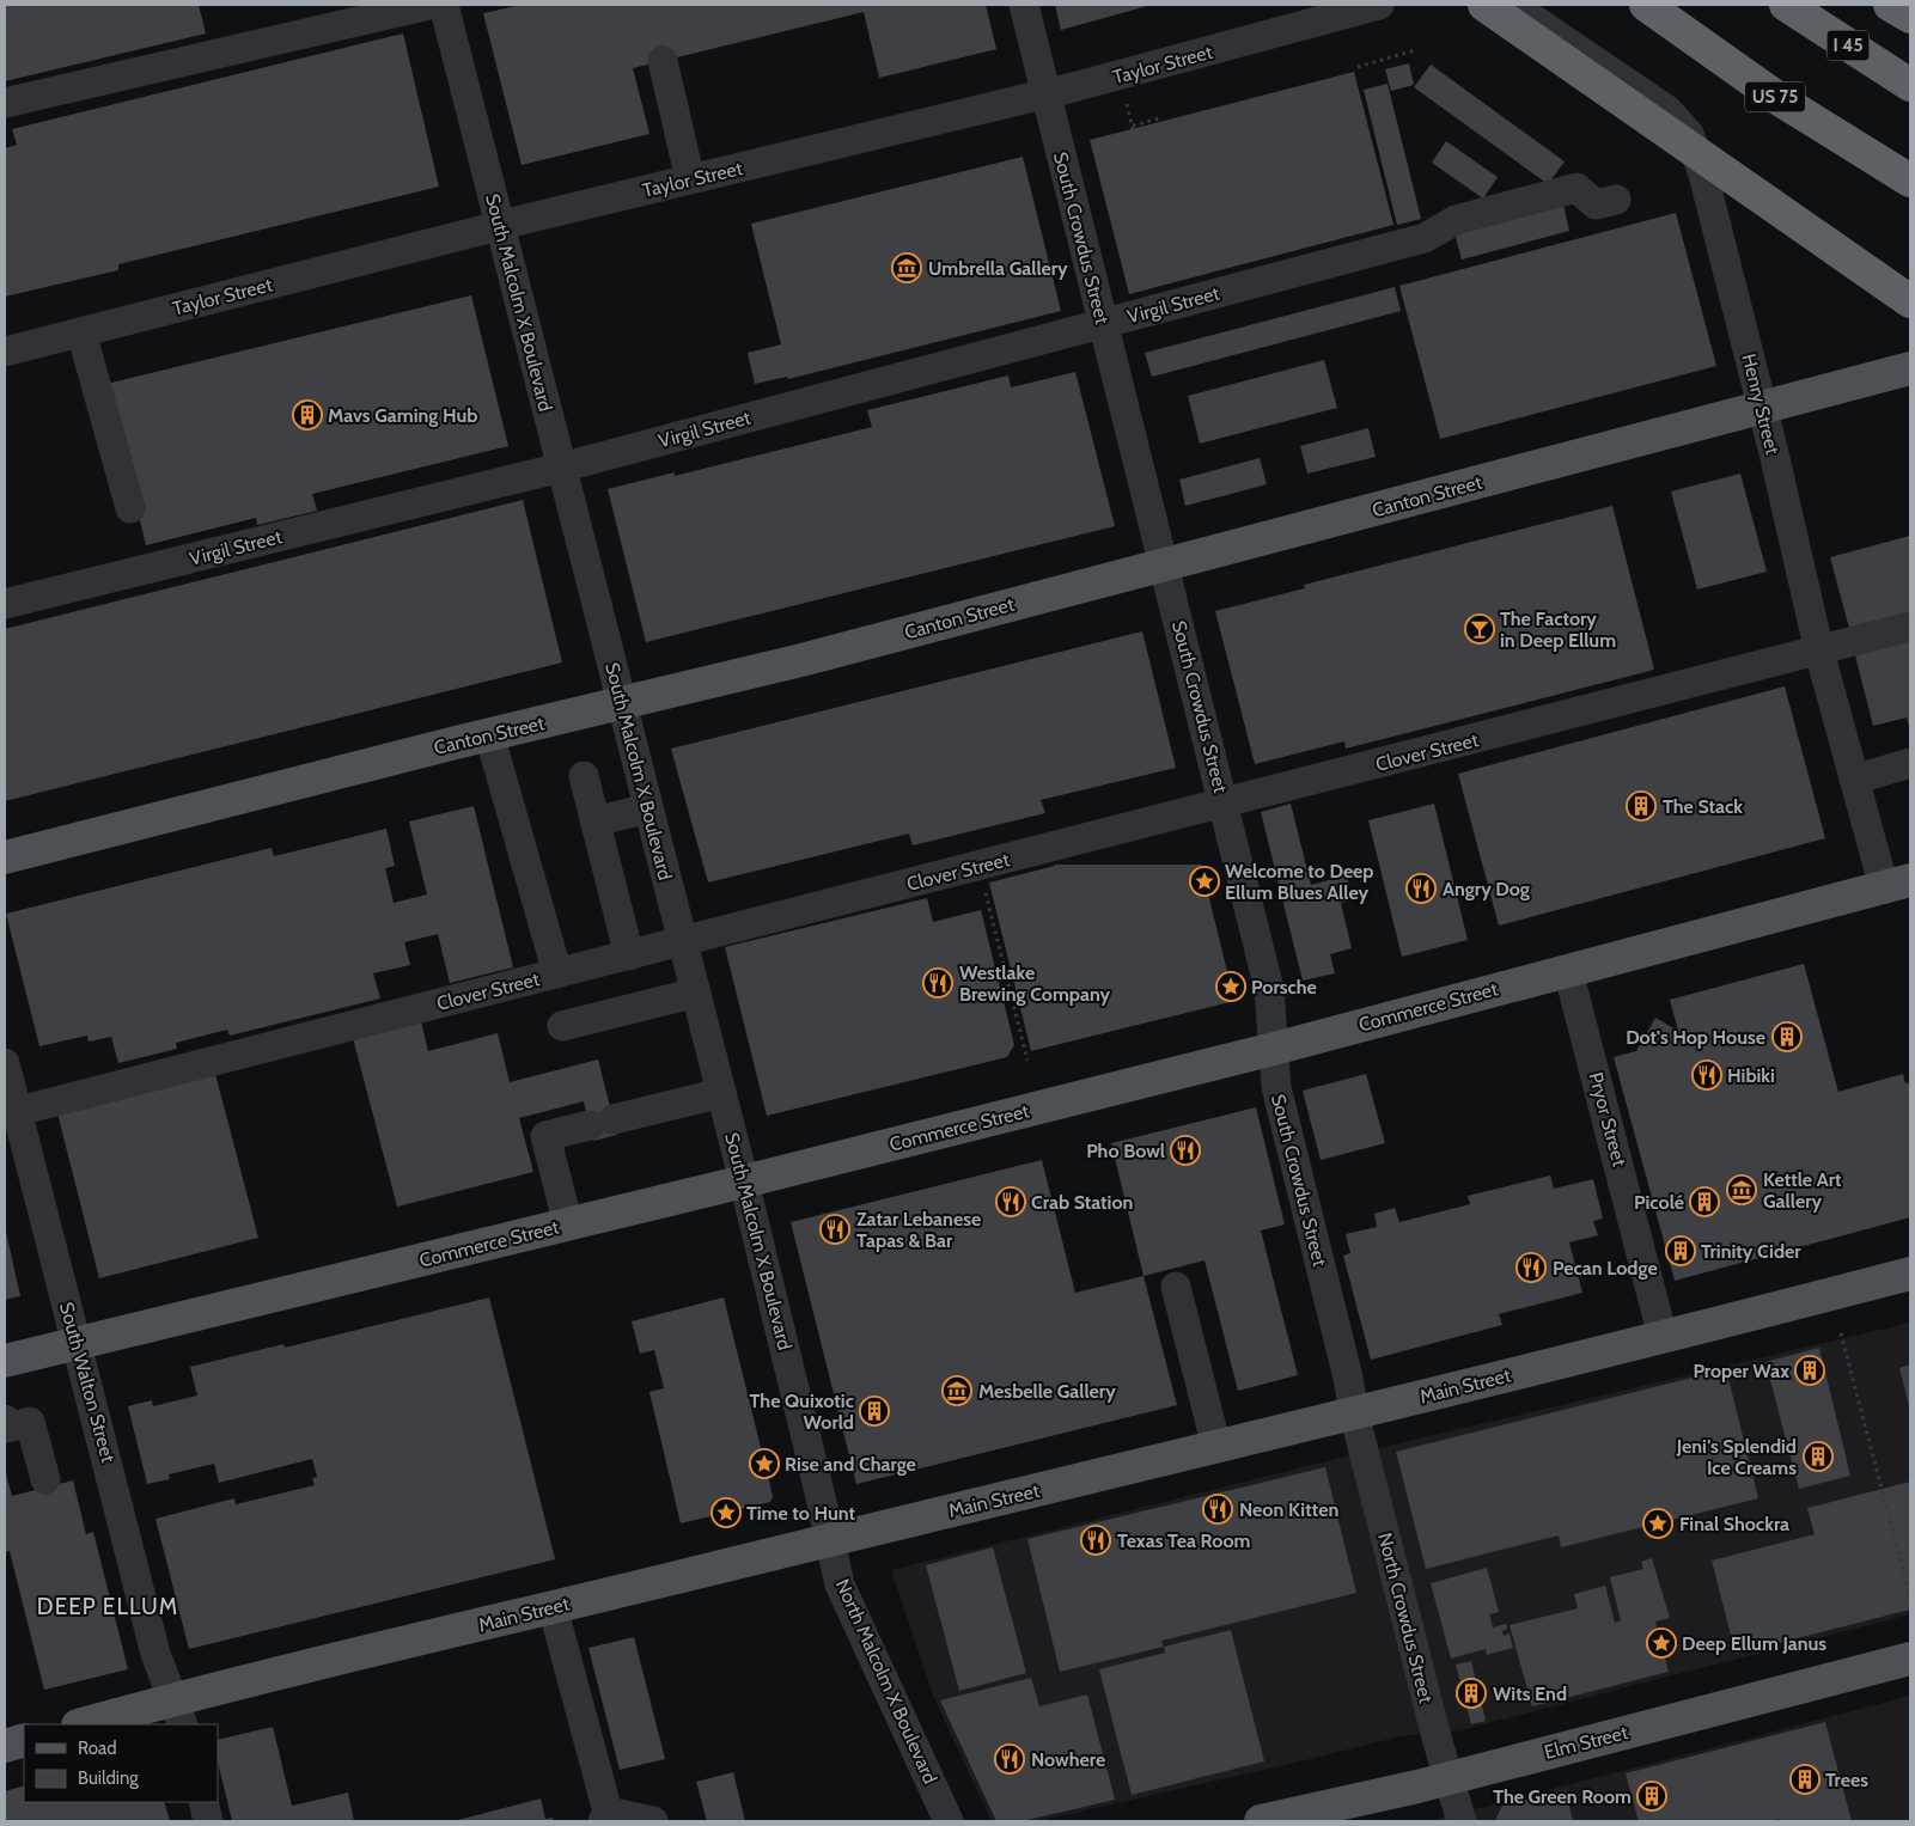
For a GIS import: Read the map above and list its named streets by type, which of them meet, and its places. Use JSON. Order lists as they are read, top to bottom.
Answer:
{
  "streets": {
    "highway": ["I 45", "US 75"],
    "main road": [
      "Canton Street",
      "Commerce Street",
      "Main Street",
      "Elm Street"
    ],
    "street": [
      "Taylor Street",
      "South Crowdus Street",
      "South Malcolm X Boulevard",
      "Virgil Street",
      "Henry Street",
      "Clover Street",
      "Pryor Street",
      "South Walton Street",
      "North Crowdus Street",
      "North Malcolm X Boulevard"
    ]
  },
  "crossings": [
    ["Taylor Street", "South Crowdus Street"],
    ["Taylor Street", "South Malcolm X Boulevard"],
    ["South Crowdus Street", "Virgil Street"],
    ["South Crowdus Street", "Canton Street"],
    ["South Crowdus Street", "Clover Street"],
    ["South Crowdus Street", "Commerce Street"],
    ["South Crowdus Street", "Main Street"],
    ["South Crowdus Street", "North Crowdus Street"],
    ["South Malcolm X Boulevard", "Virgil Street"],
    ["South Malcolm X Boulevard", "Canton Street"],
    ["South Malcolm X Boulevard", "Clover Street"],
    ["South Malcolm X Boulevard", "Commerce Street"],
    ["South Malcolm X Boulevard", "Main Street"],
    ["South Malcolm X Boulevard", "North Malcolm X Boulevard"],
    ["Henry Street", "Canton Street"],
    ["Henry Street", "Clover Street"],
    ["Henry Street", "Commerce Street"],
    ["Clover Street", "South Walton Street"],
    ["Commerce Street", "Pryor Street"],
    ["Commerce Street", "South Walton Street"],
    ["Pryor Street", "Main Street"],
    ["South Walton Street", "Main Street"],
    ["Main Street", "North Crowdus Street"],
    ["Main Street", "North Malcolm X Boulevard"],
    ["North Crowdus Street", "Elm Street"]
  ],
  "districts": ["DEEP ELLUM"],
  "places": {
    "museum": ["Umbrella Gallery", "Kettle Art Gallery", "Mesbelle Gallery"],
    "building": [
      "Mavs Gaming Hub",
      "The Stack",
      "Dot's Hop House",
      "Picolé",
      "Trinity Cider",
      "Proper Wax",
      "The Quixotic World",
      "Jeni's Splendid Ice Creams",
      "Wits End",
      "Trees",
      "The Green Room"
    ],
    "bar": ["The Factory in Deep Ellum"],
    "place": [
      "Welcome to Deep Ellum Blues Alley",
      "Porsche",
      "Rise and Charge",
      "Time to Hunt",
      "Final Shockra",
      "Deep Ellum Janus"
    ],
    "restaurant": [
      "Angry Dog",
      "Westlake Brewing Company",
      "Hibiki",
      "Pho Bowl",
      "Crab Station",
      "Zatar Lebanese Tapas & Bar",
      "Pecan Lodge",
      "Neon Kitten",
      "Texas Tea Room",
      "Nowhere"
    ]
  },
  "legend": ["Road", "Building"]
}
